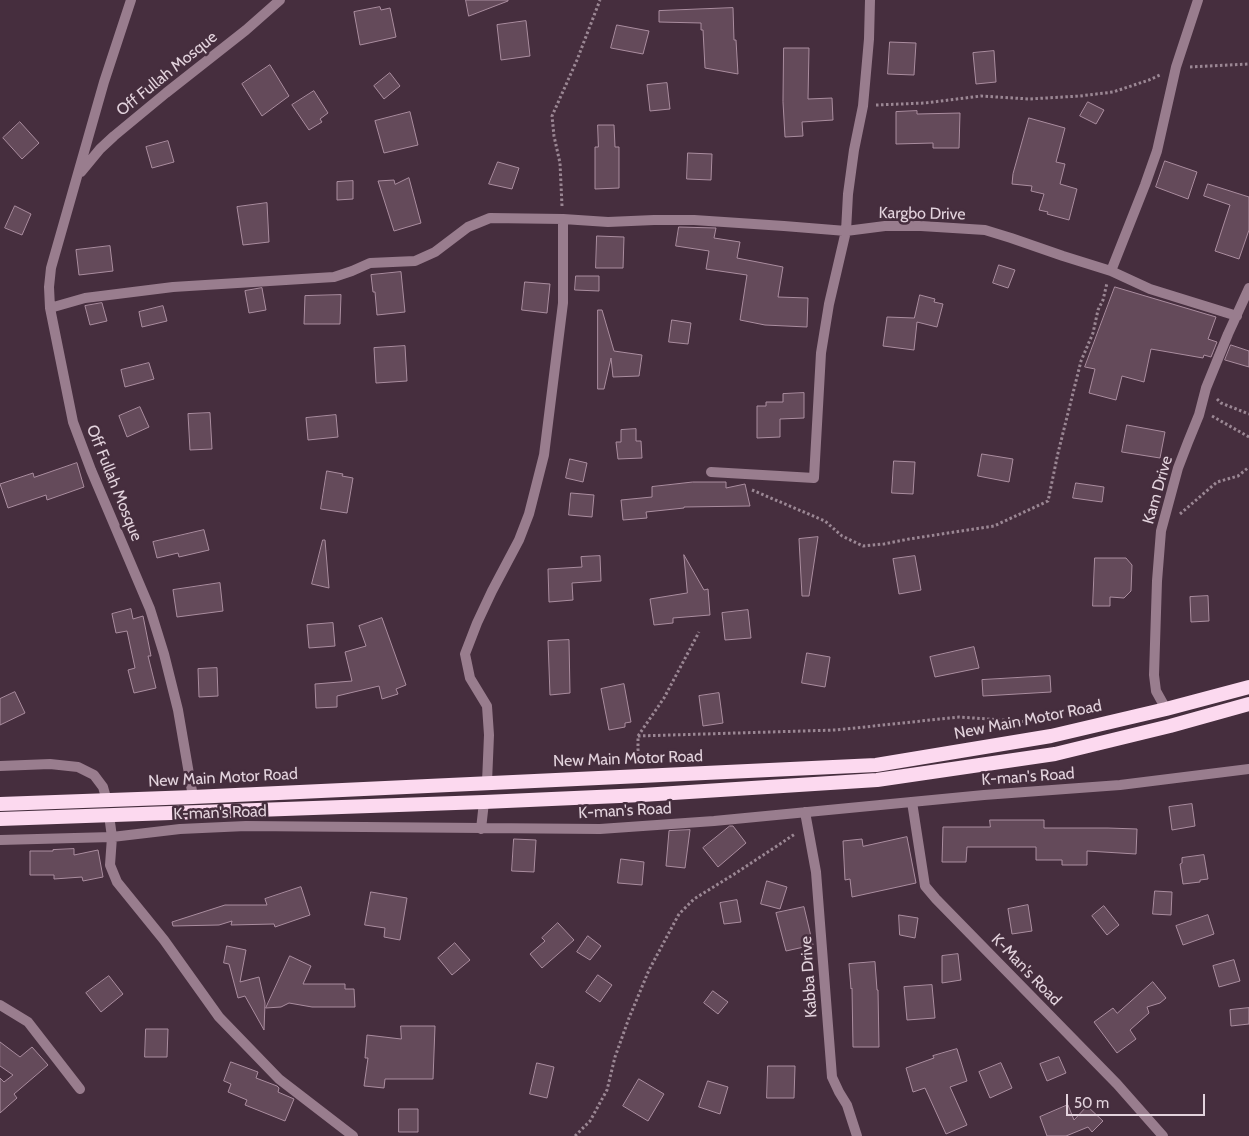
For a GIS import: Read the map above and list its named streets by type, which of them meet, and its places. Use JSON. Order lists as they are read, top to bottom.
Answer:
{
  "streets": {
    "highway": ["New Main Motor Road"],
    "street": [
      "Off Fullah Mosque",
      "Kargbo Drive",
      "Kam Drive",
      "K-man's Road",
      "K-Man's Road",
      "Kabba Drive"
    ]
  },
  "crossings": [
    ["Off Fullah Mosque", "Kargbo Drive"],
    ["Off Fullah Mosque", "New Main Motor Road"],
    ["Kargbo Drive", "Kam Drive"],
    ["Kam Drive", "New Main Motor Road"],
    ["K-man's Road", "K-Man's Road"],
    ["K-man's Road", "Kabba Drive"]
  ],
  "scale_bar": "50 m"
}
